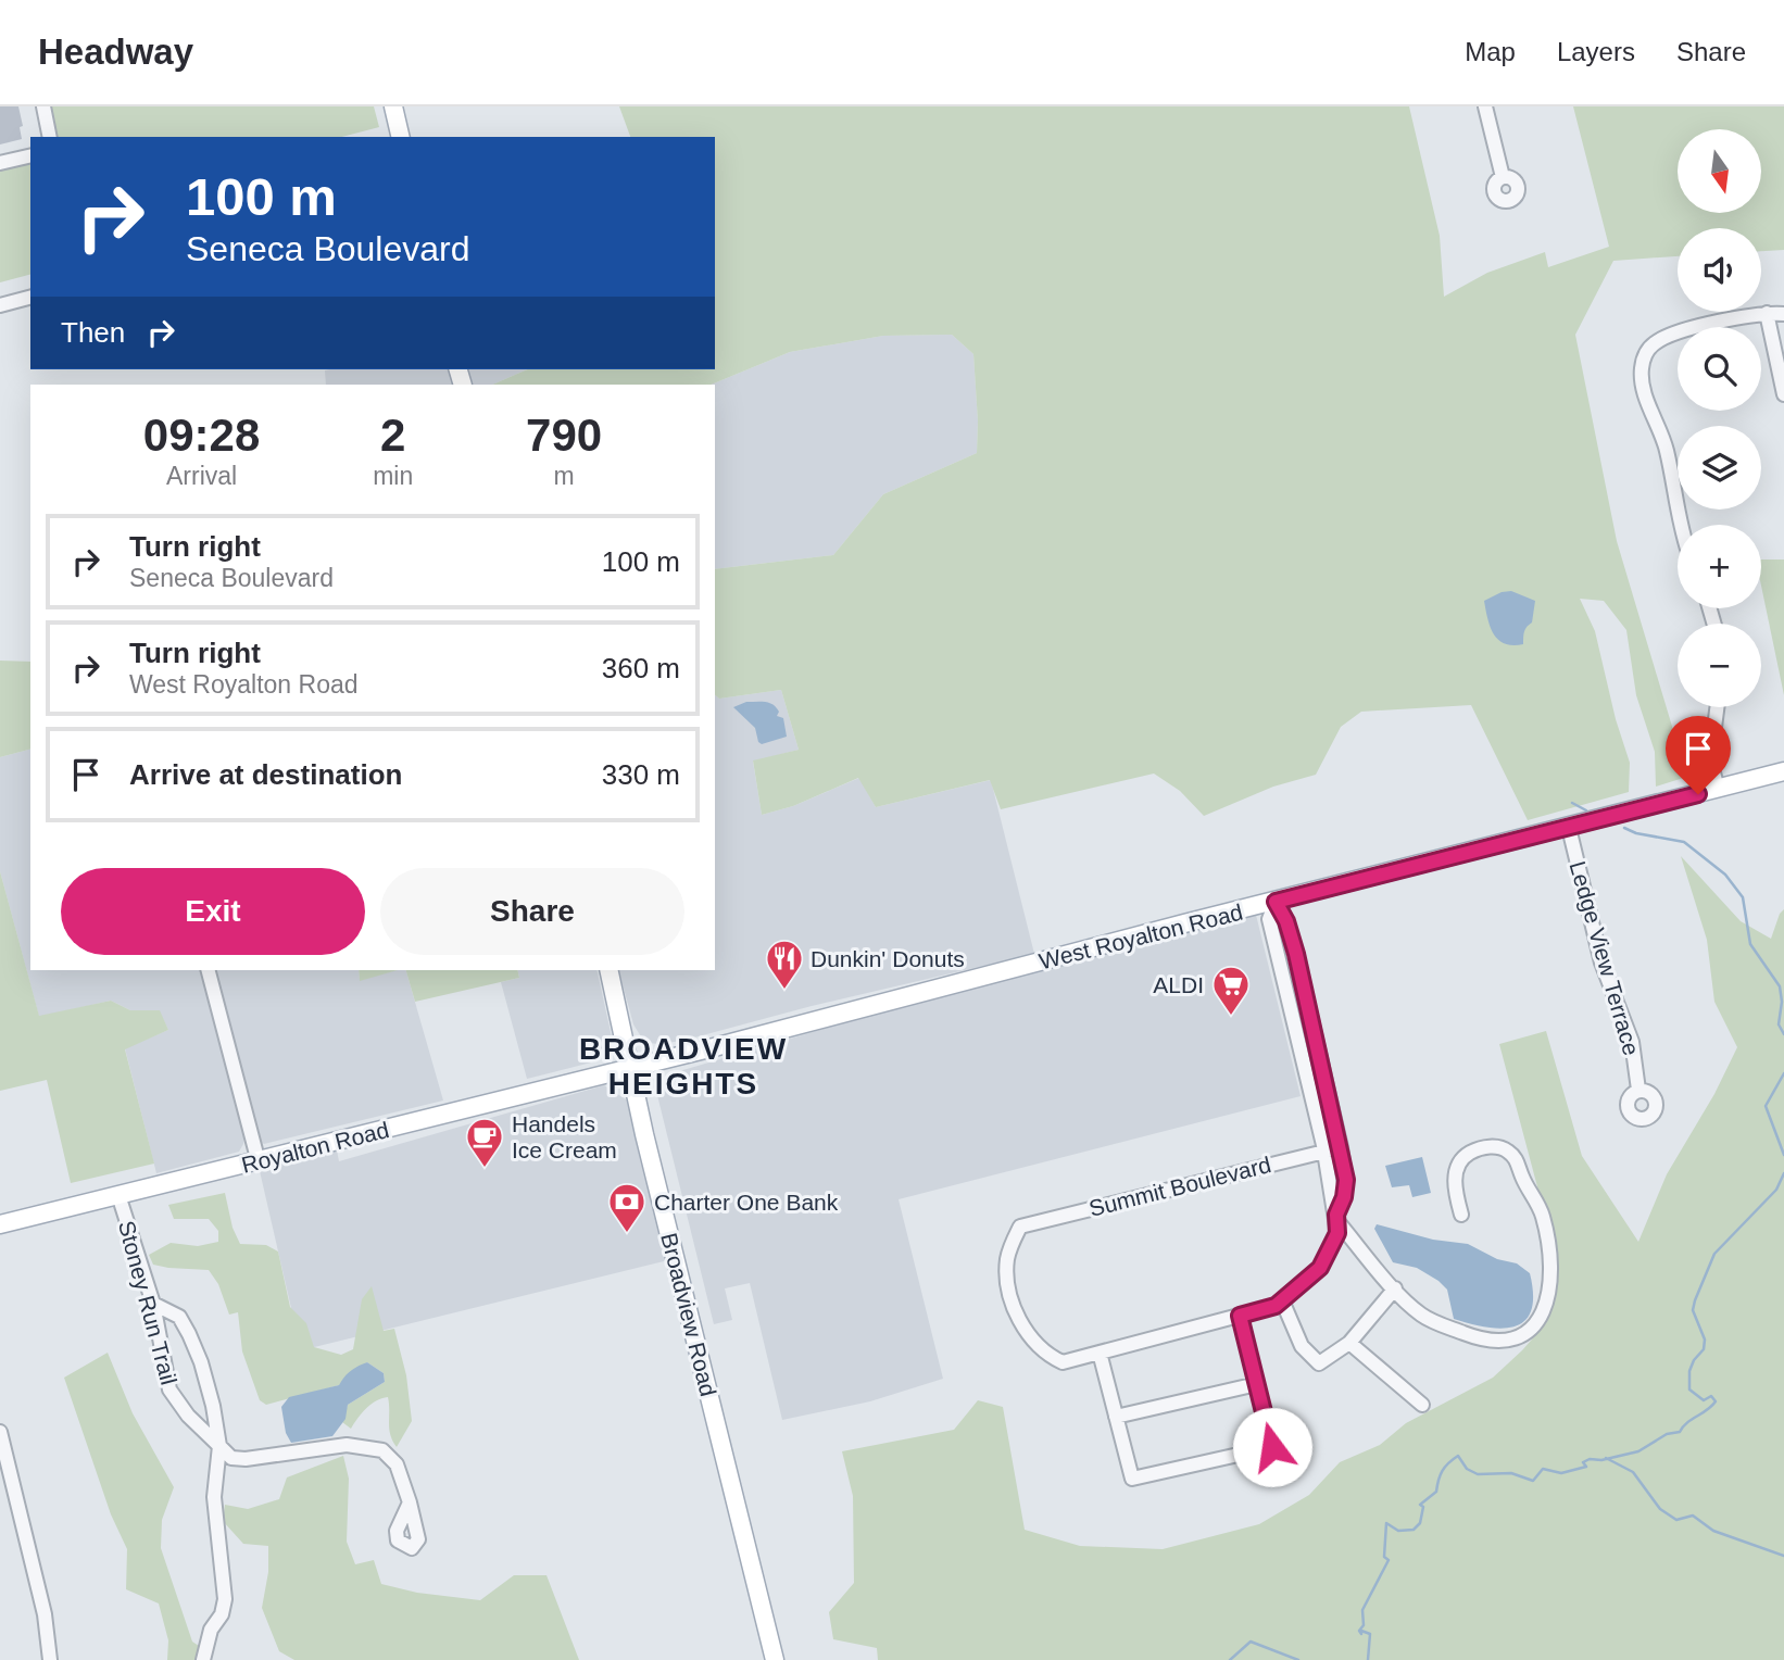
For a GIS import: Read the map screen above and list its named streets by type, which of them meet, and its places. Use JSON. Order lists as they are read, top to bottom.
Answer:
{
  "streets": {
    "main road": ["West Royalton Road", "Royalton Road", "Broadview Road"],
    "street": ["Ledge View Terrace", "Summit Boulevard", "Stoney Run Trail"]
  },
  "crossings": [
    ["West Royalton Road", "Ledge View Terrace"],
    ["West Royalton Road", "Royalton Road"],
    ["West Royalton Road", "Broadview Road"],
    ["Royalton Road", "Stoney Run Trail"],
    ["Royalton Road", "Broadview Road"]
  ],
  "districts": ["BROADVIEW HEIGHTS"],
  "places": {
    "restaurant": ["Dunkin' Donuts"],
    "supermarket": ["ALDI"],
    "cafe": ["Handels Ice Cream"],
    "bank": ["Charter One Bank"]
  },
  "north": "bottom",
  "page": {
    "header": "Headway",
    "nav": ["Map", "Layers", "Share"],
    "map_buttons": ["+", "−"],
    "turn": ["100 m", "Seneca Boulevard"],
    "then": "Then",
    "eta": [
      "09:28",
      "Arrival",
      "2",
      "min",
      "790",
      "m"
    ],
    "list": [
      {
        "name": "Turn right",
        "note": "Seneca Boulevard",
        "value": "100 m"
      },
      {
        "name": "Turn right",
        "note": "West Royalton Road",
        "value": "360 m"
      },
      {
        "name": "Arrive at destination",
        "value": "330 m"
      }
    ],
    "buttons": ["Exit", "Share"]
  }
}
